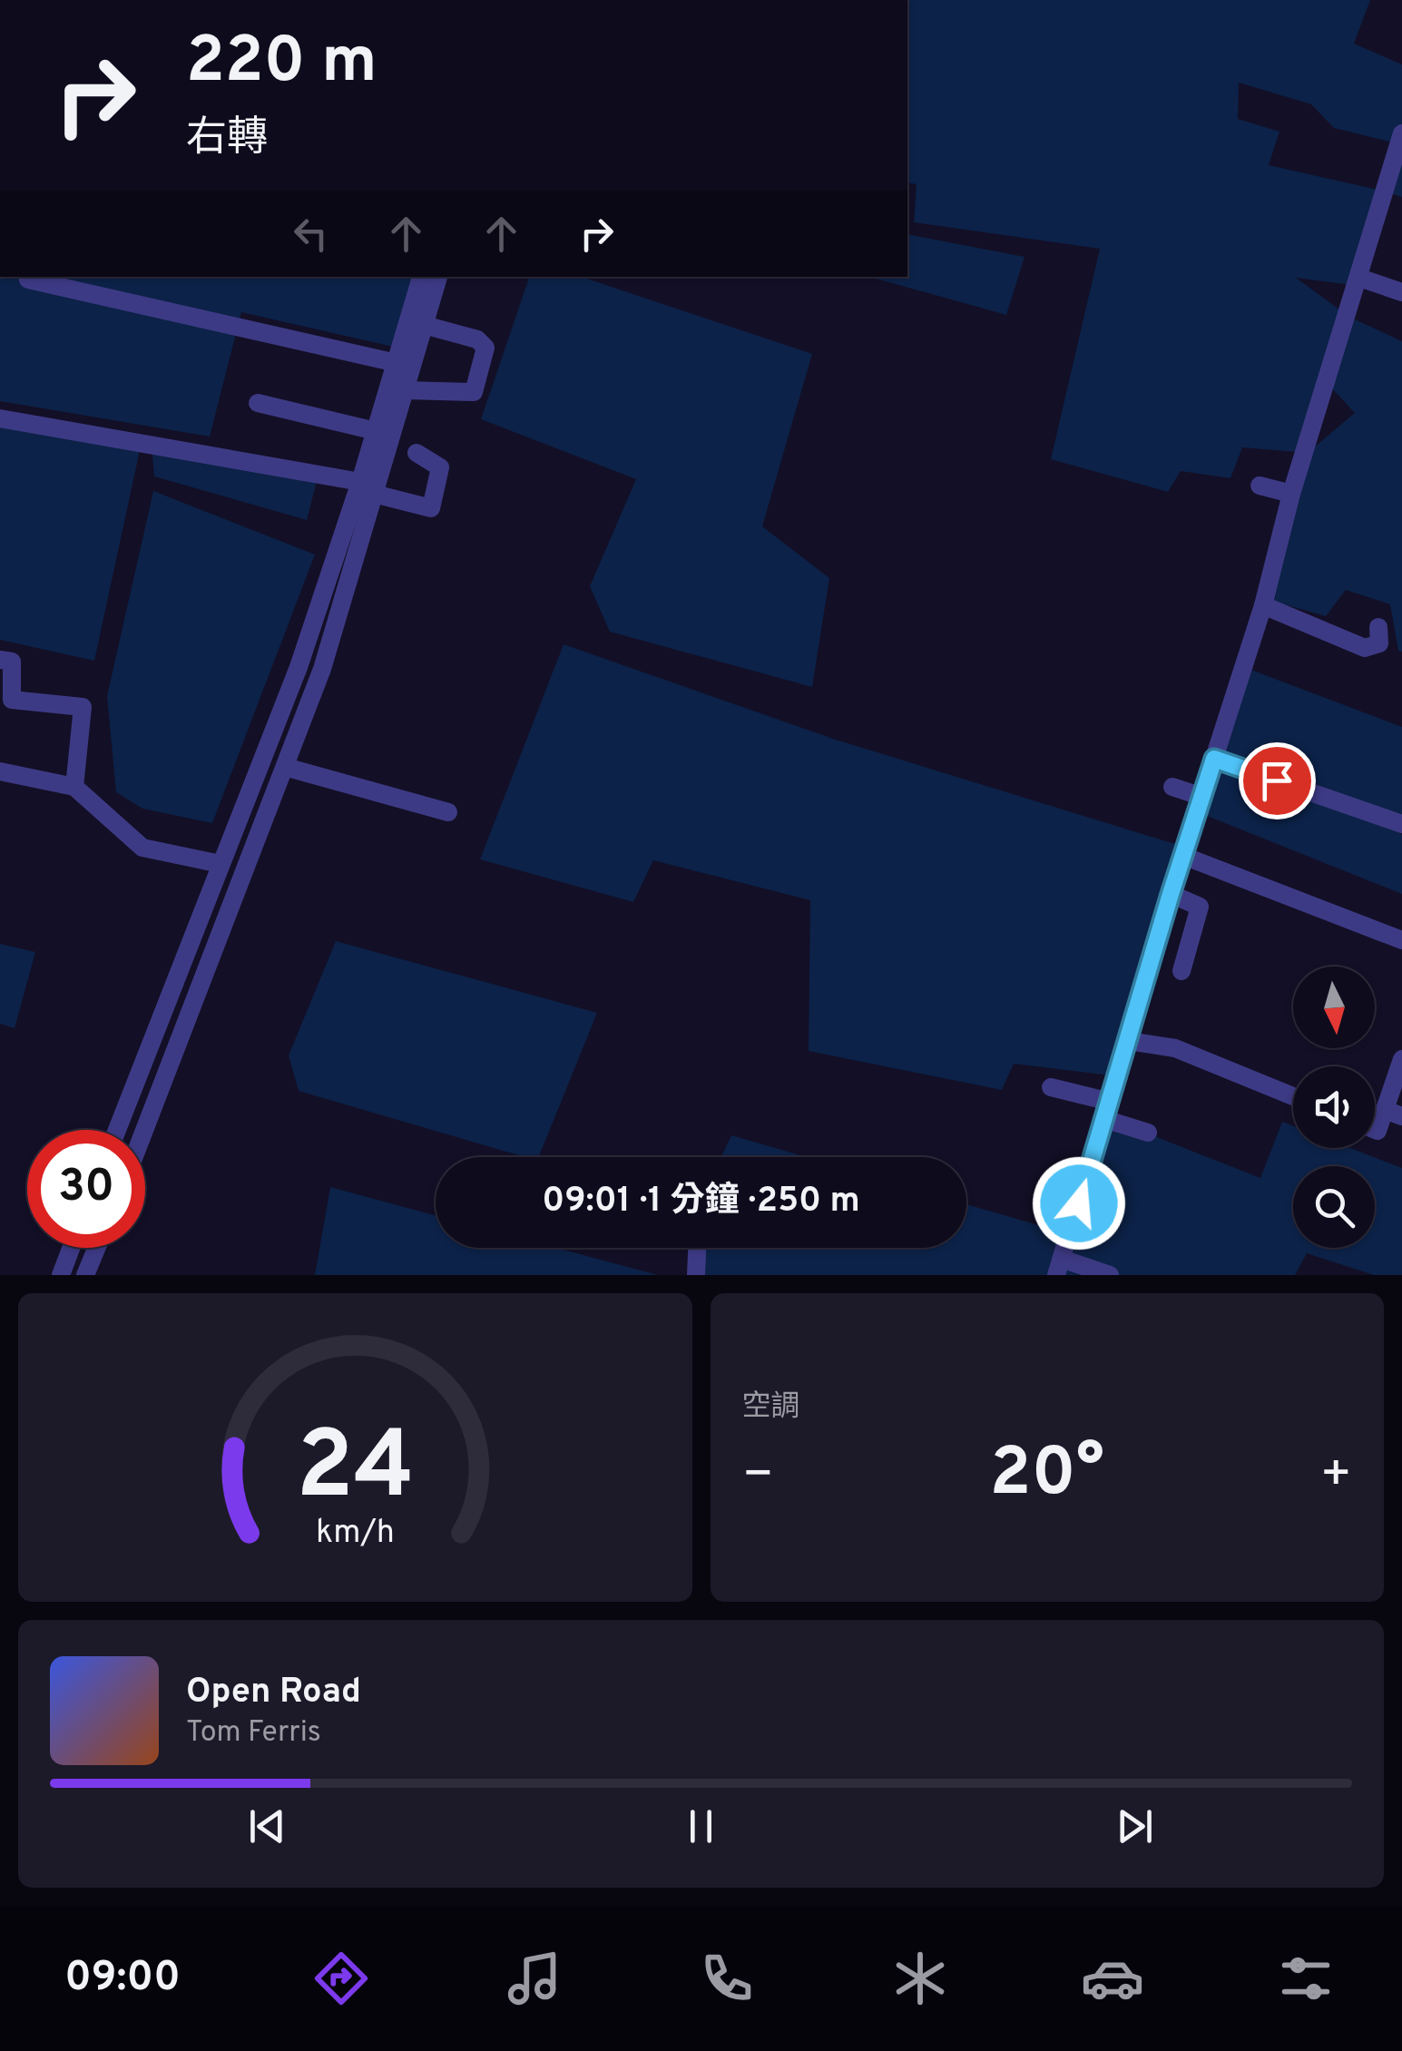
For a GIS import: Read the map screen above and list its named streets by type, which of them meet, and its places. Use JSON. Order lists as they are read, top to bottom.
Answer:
{
  "north": "bottom",
  "page": {
    "turn": ["220 m", "右轉"],
    "limit": "30",
    "trip": "09:01 · 1 分鐘 · 250 m",
    "tile": "空調",
    "heat": ["−", "20°", "+"],
    "song": ["Open Road", "Tom Ferris"],
    "tabs": "09:00",
    "gauge": ["24", "km/h"]
  }
}
